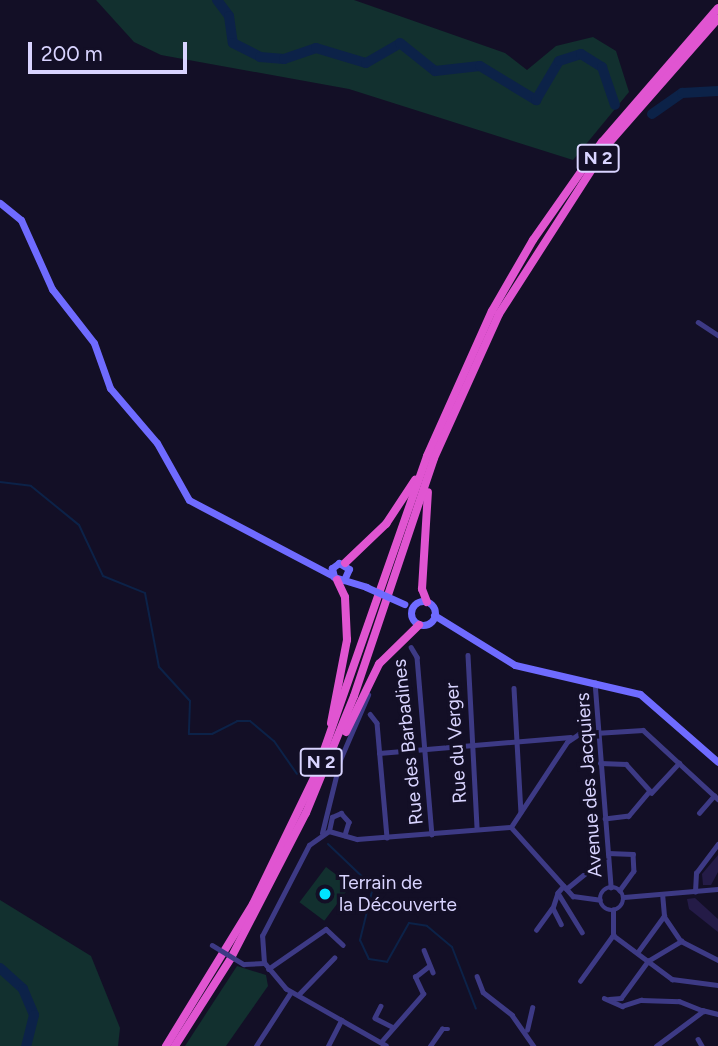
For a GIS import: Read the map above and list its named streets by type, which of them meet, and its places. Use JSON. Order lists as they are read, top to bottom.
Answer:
{
  "streets": {
    "highway": ["N 2"],
    "street": ["Rue des Barbadines", "Rue du Verger", "Avenue des Jacquiers"]
  },
  "places": ["Terrain de la Découverte"],
  "scale_bar": "200 m"
}
